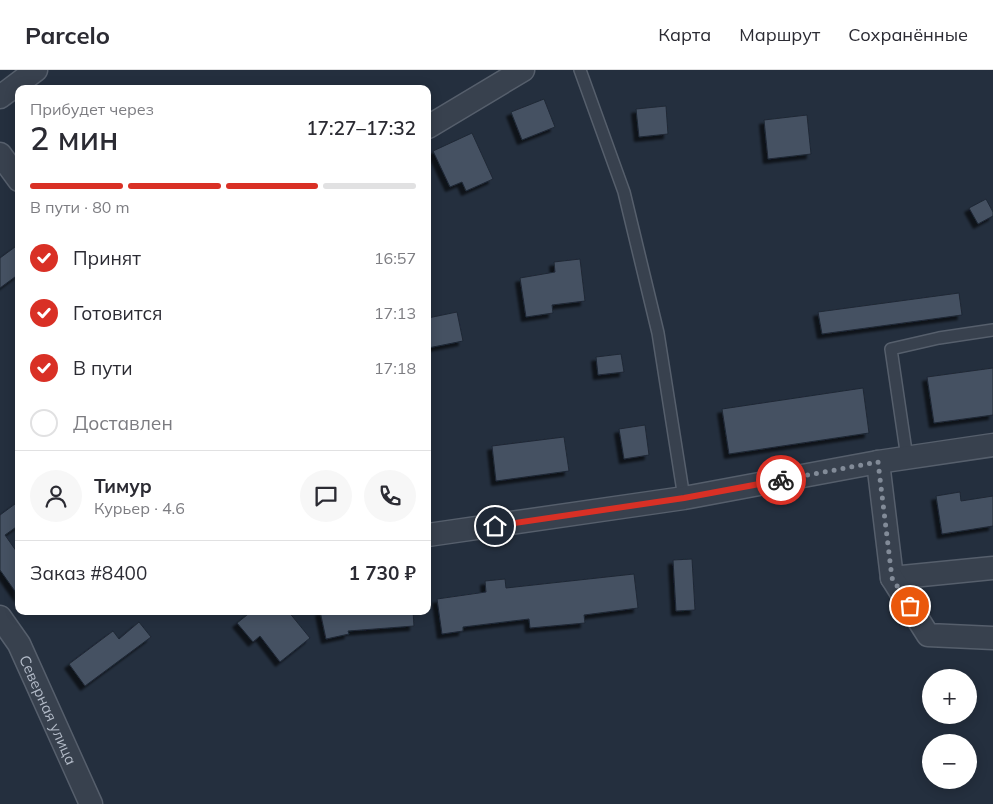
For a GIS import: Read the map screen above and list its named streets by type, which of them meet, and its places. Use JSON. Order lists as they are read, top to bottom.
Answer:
{
  "streets": {
    "street": ["Северная улица"]
  },
  "page": {
    "header": "Parcelo",
    "nav": ["Карта", "Маршрут", "Сохранённые"],
    "heading": ["2 мин", "Прибудет через", "17:27–17:32"],
    "panel": [
      "Тимур",
      "Курьер · 4.6",
      "Заказ #8400",
      "1 730 ₽"
    ],
    "bar": "В пути · 80 m",
    "list": [
      ["Принят", "16:57"],
      ["Готовится", "17:13"],
      ["В пути", "17:18"],
      "Доставлен"
    ],
    "map_buttons": ["+", "−"]
  }
}
